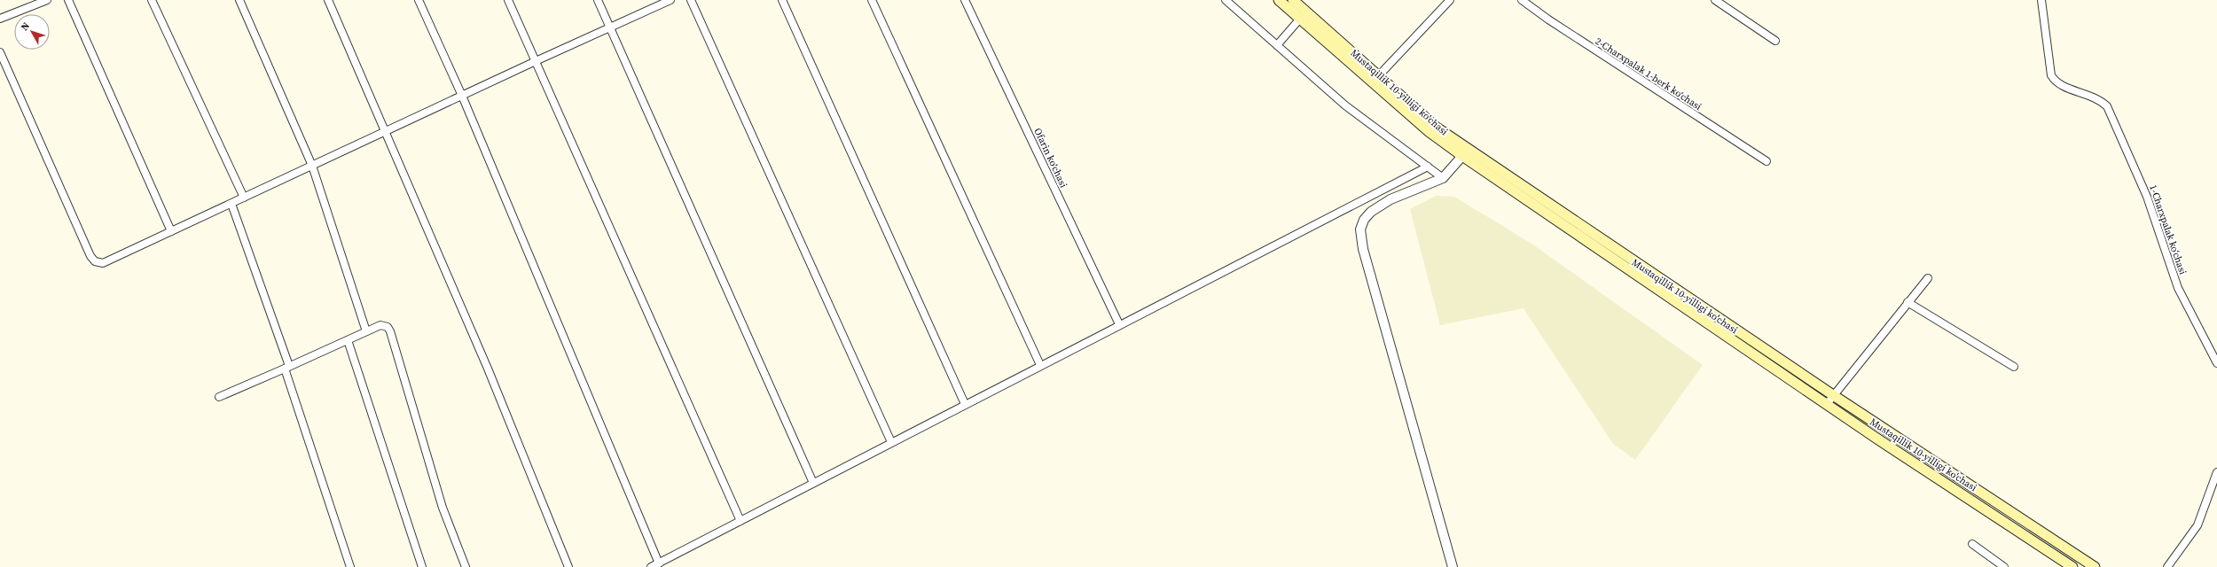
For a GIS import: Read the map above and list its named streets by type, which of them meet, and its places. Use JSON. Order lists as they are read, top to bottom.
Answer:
{
  "streets": {
    "main road": ["Mustaqillik 10-yilligi ko'chasi"],
    "street": ["2-Charxpalak 1-berk koʻchasi", "Ofarin koʻchasi", "1-Charxpalak koʻchasi"]
  },
  "north": "top left"
}
